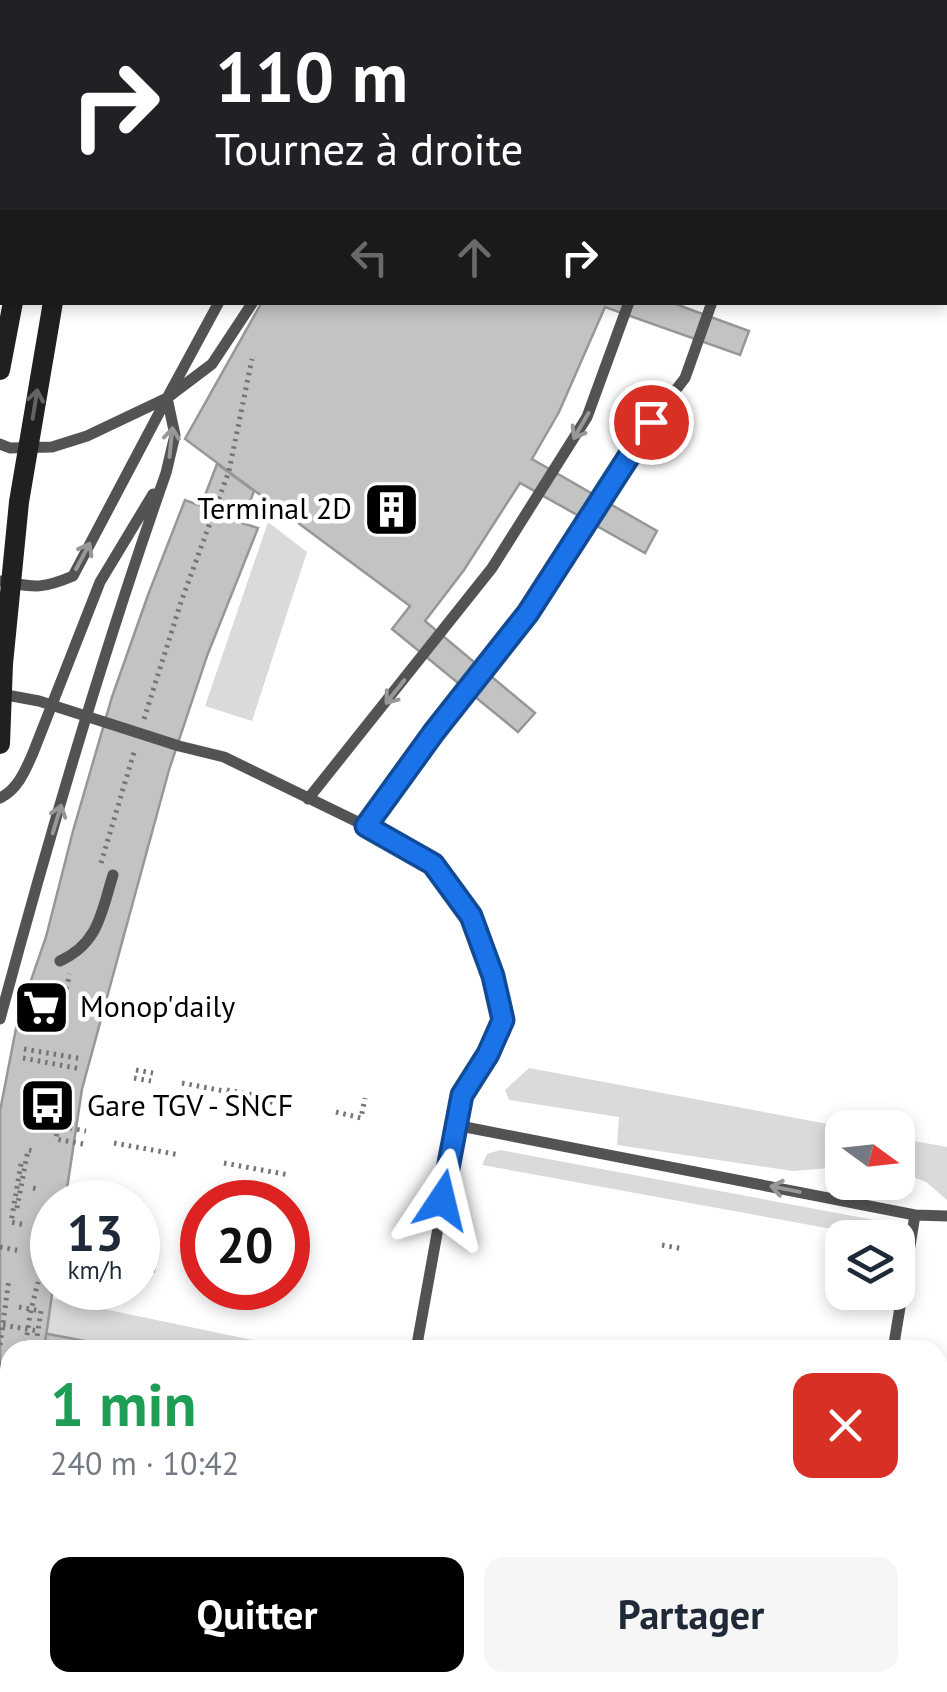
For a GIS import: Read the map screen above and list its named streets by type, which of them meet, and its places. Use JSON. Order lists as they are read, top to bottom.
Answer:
{
  "places": {
    "building": ["Terminal 2D"],
    "supermarket": ["Monop'daily"],
    "bus stop": ["Gare TGV - SNCF"]
  },
  "north": "right",
  "page": {
    "turn": ["110 m", "Tournez à droite"],
    "speed": "13 km/h",
    "limit": "20",
    "heading": ["1 min", "240 m · 10:42"],
    "buttons": ["Quitter", "Partager"]
  }
}
